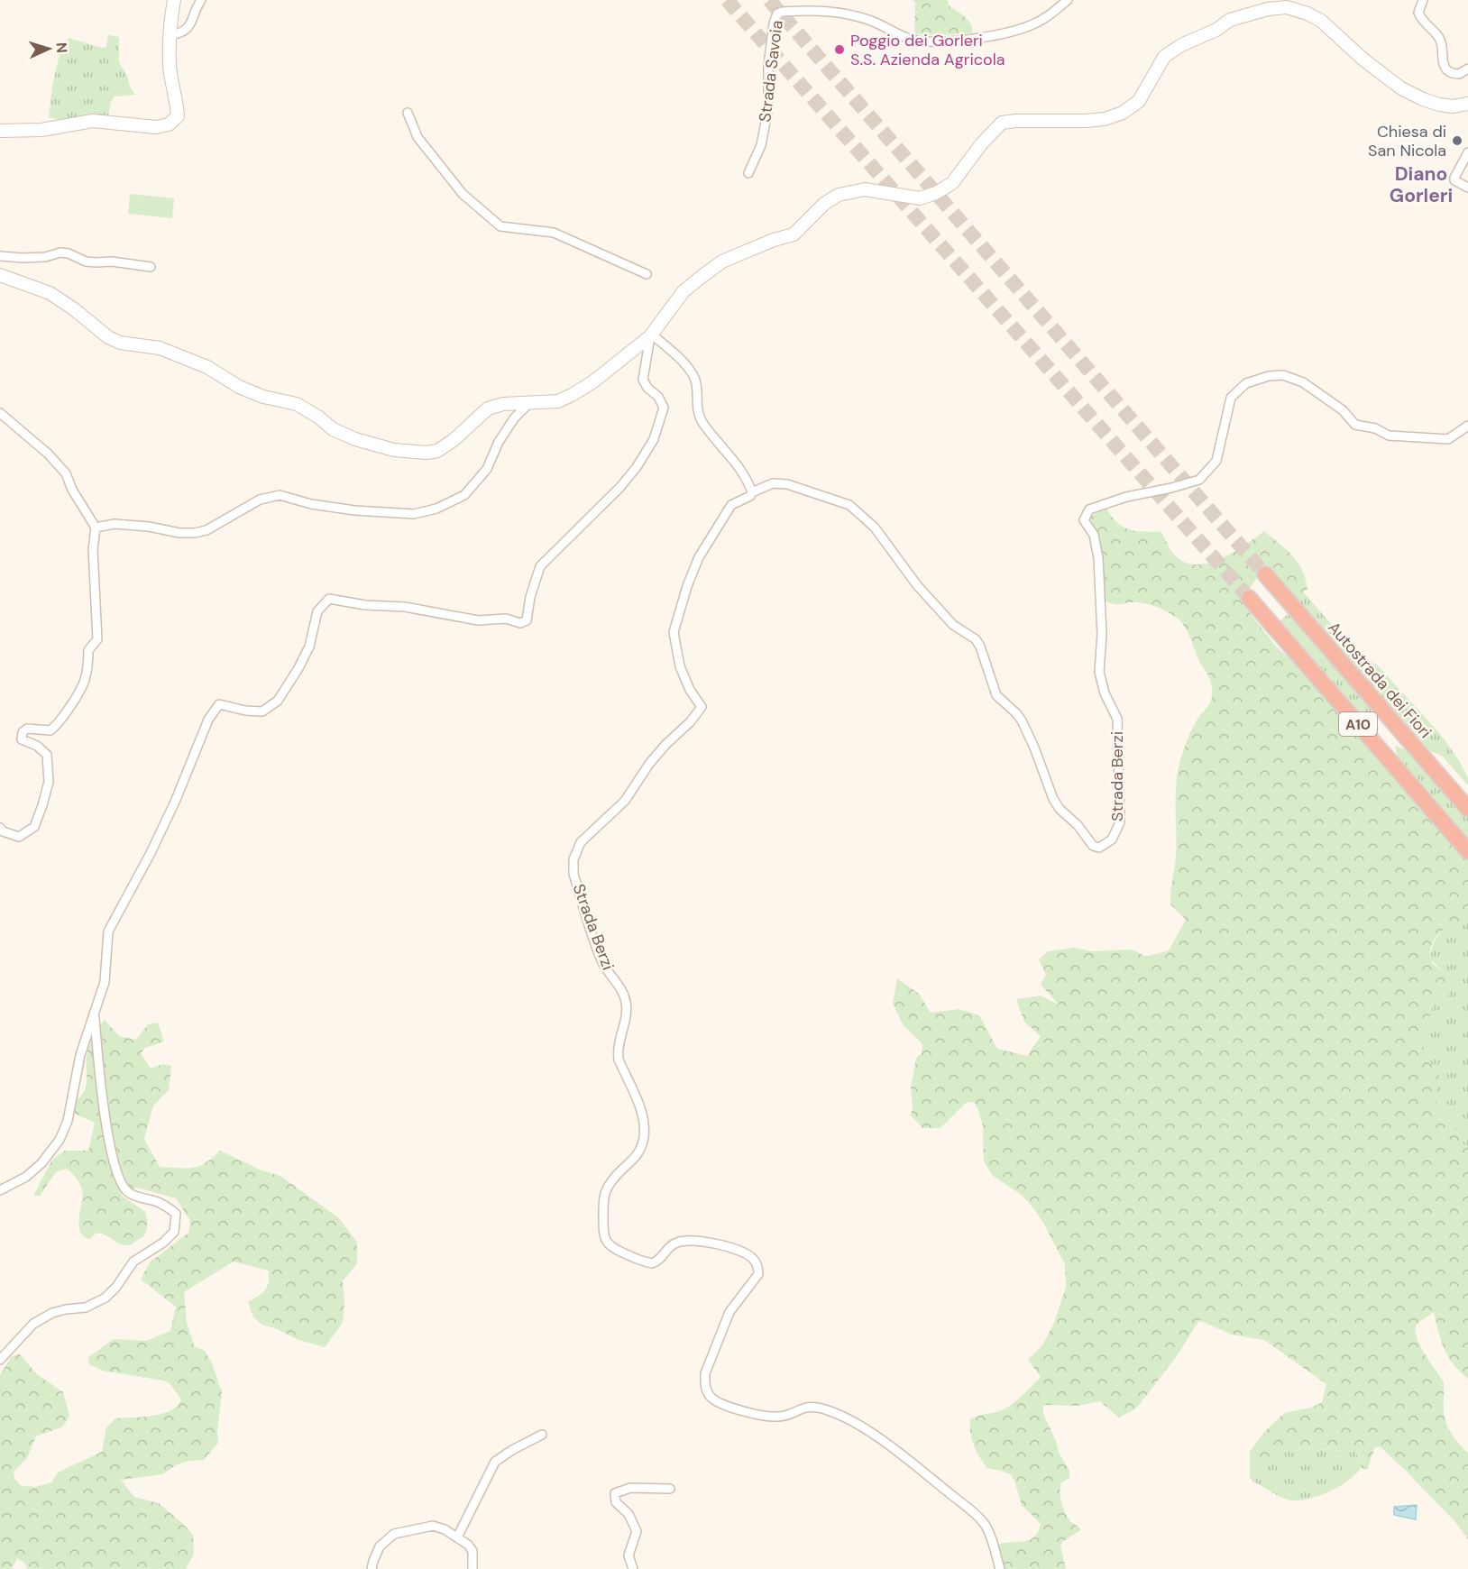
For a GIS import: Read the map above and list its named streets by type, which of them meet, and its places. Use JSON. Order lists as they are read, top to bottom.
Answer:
{
  "streets": {
    "highway": ["Autostrada dei Fiori", "A10"],
    "street": ["Strada Savoia", "Strada Berzi"]
  },
  "districts": ["Diano Gorleri"],
  "places": ["Poggio dei Gorleri S.S. Azienda Agricola", "Chiesa di San Nicola"],
  "north": "right"
}
